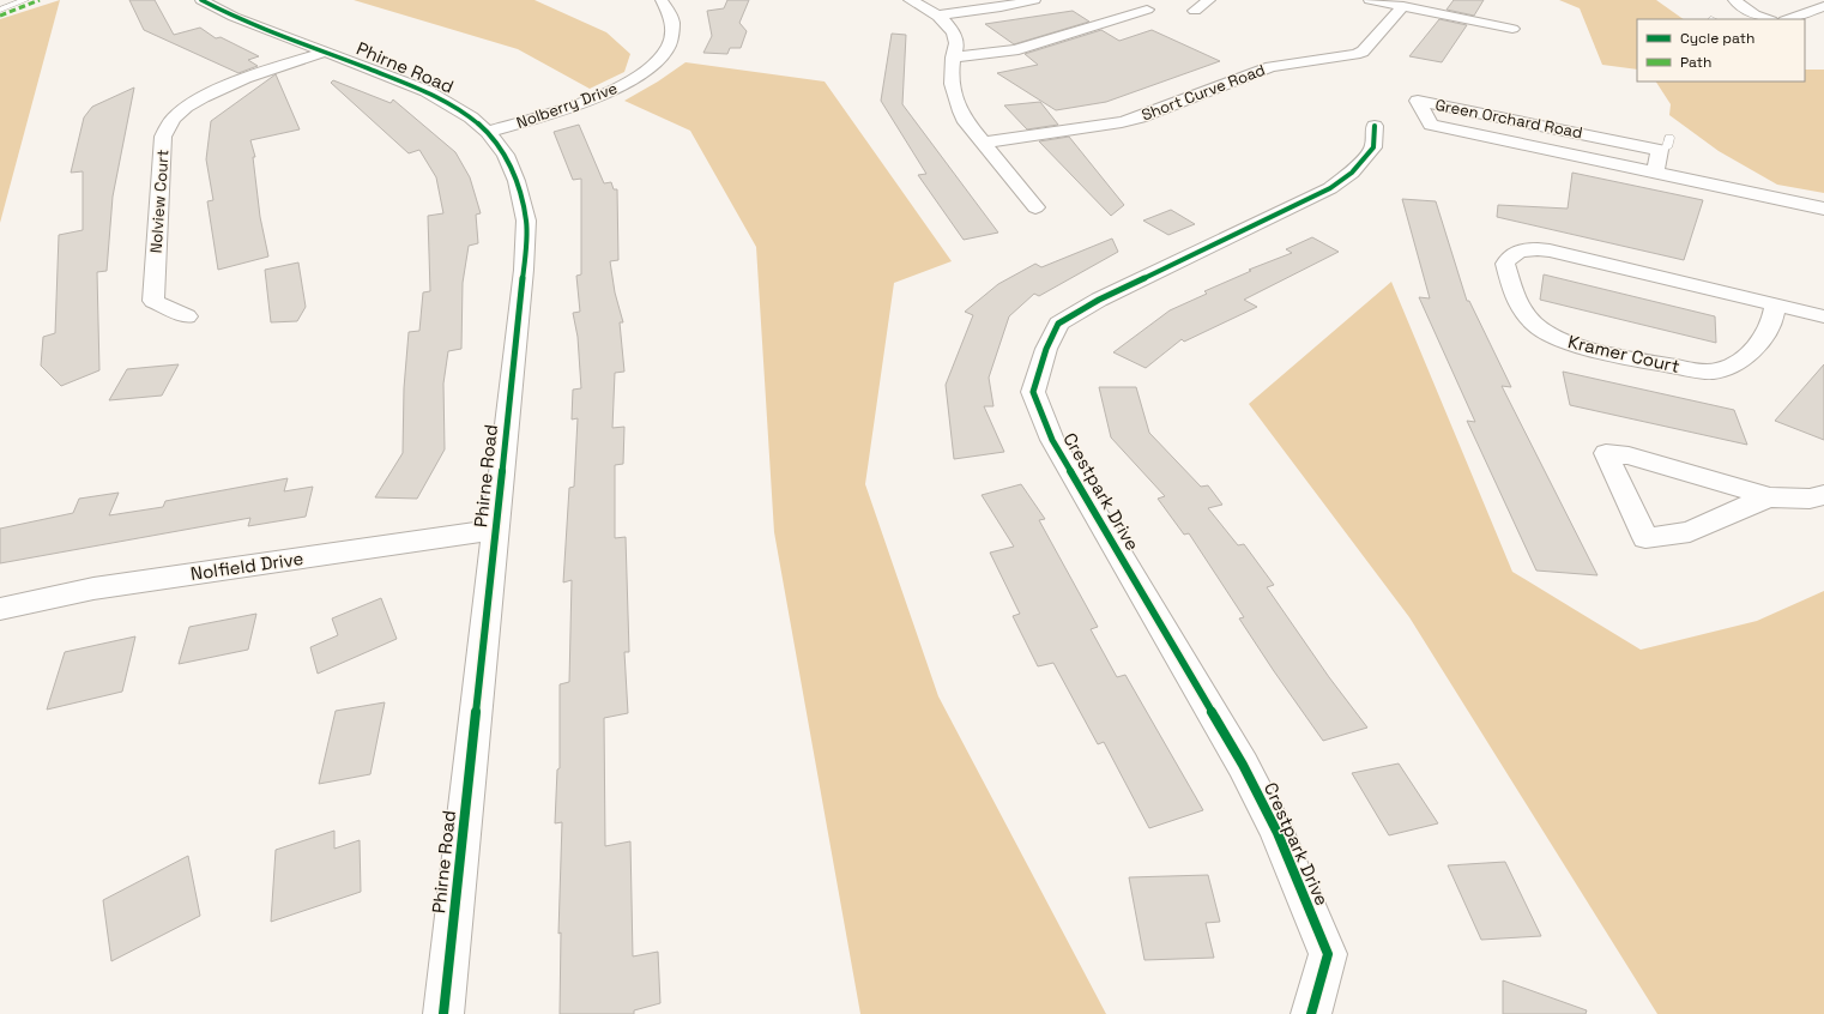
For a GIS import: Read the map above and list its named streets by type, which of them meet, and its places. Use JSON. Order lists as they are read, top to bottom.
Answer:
{
  "streets": {
    "street": [
      "Phirne Road",
      "Short Curve Road",
      "Nolberry Drive",
      "Green Orchard Road",
      "Nolview Court",
      "Kramer Court",
      "Crestpark Drive",
      "Nolfield Drive"
    ]
  },
  "crossings": [
    ["Phirne Road", "Nolberry Drive"],
    ["Phirne Road", "Nolview Court"],
    ["Phirne Road", "Nolfield Drive"]
  ],
  "legend": ["Cycle path", "Path"]
}
